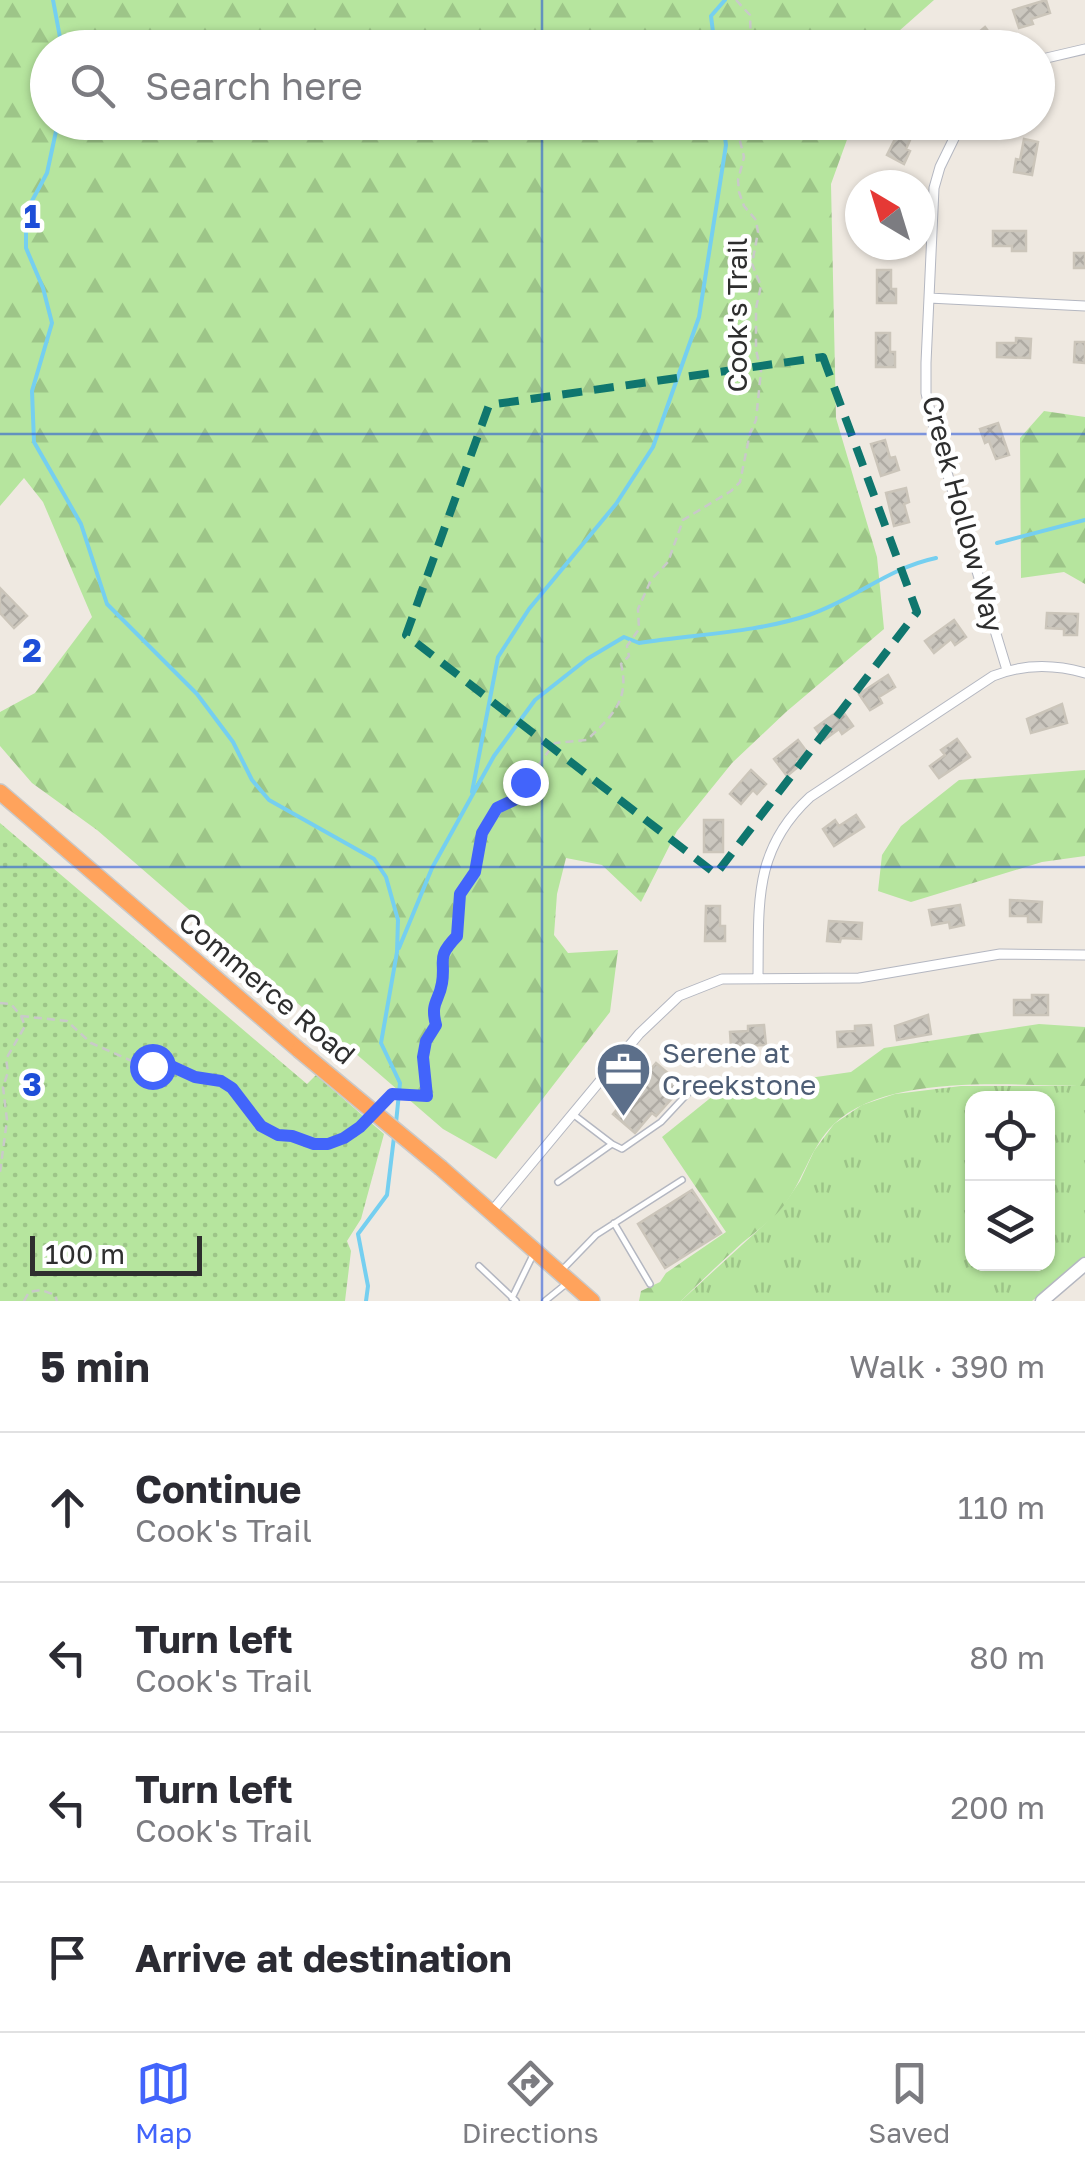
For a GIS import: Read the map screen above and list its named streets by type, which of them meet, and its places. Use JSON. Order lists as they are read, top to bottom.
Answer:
{
  "streets": {
    "highway": ["Commerce Road"],
    "street": ["Creek Hollow Way"],
    "path": ["Cook's Trail"]
  },
  "places": {
    "office": ["Serene at Creekstone"]
  },
  "scale_bar": "100 m",
  "north": "top left",
  "page": {
    "search": "Search here",
    "scale": "100 m",
    "heading": ["5 min", "Walk · 390 m"],
    "list": [
      ["Continue", "Cook's Trail", "110 m"],
      ["Turn left", "Cook's Trail", "80 m"],
      ["Turn left", "Cook's Trail", "200 m"],
      "Arrive at destination"
    ],
    "nav": ["Map", "Directions", "Saved"]
  },
  "grid": {
    "rows": ["1", "2", "3"]
  }
}
